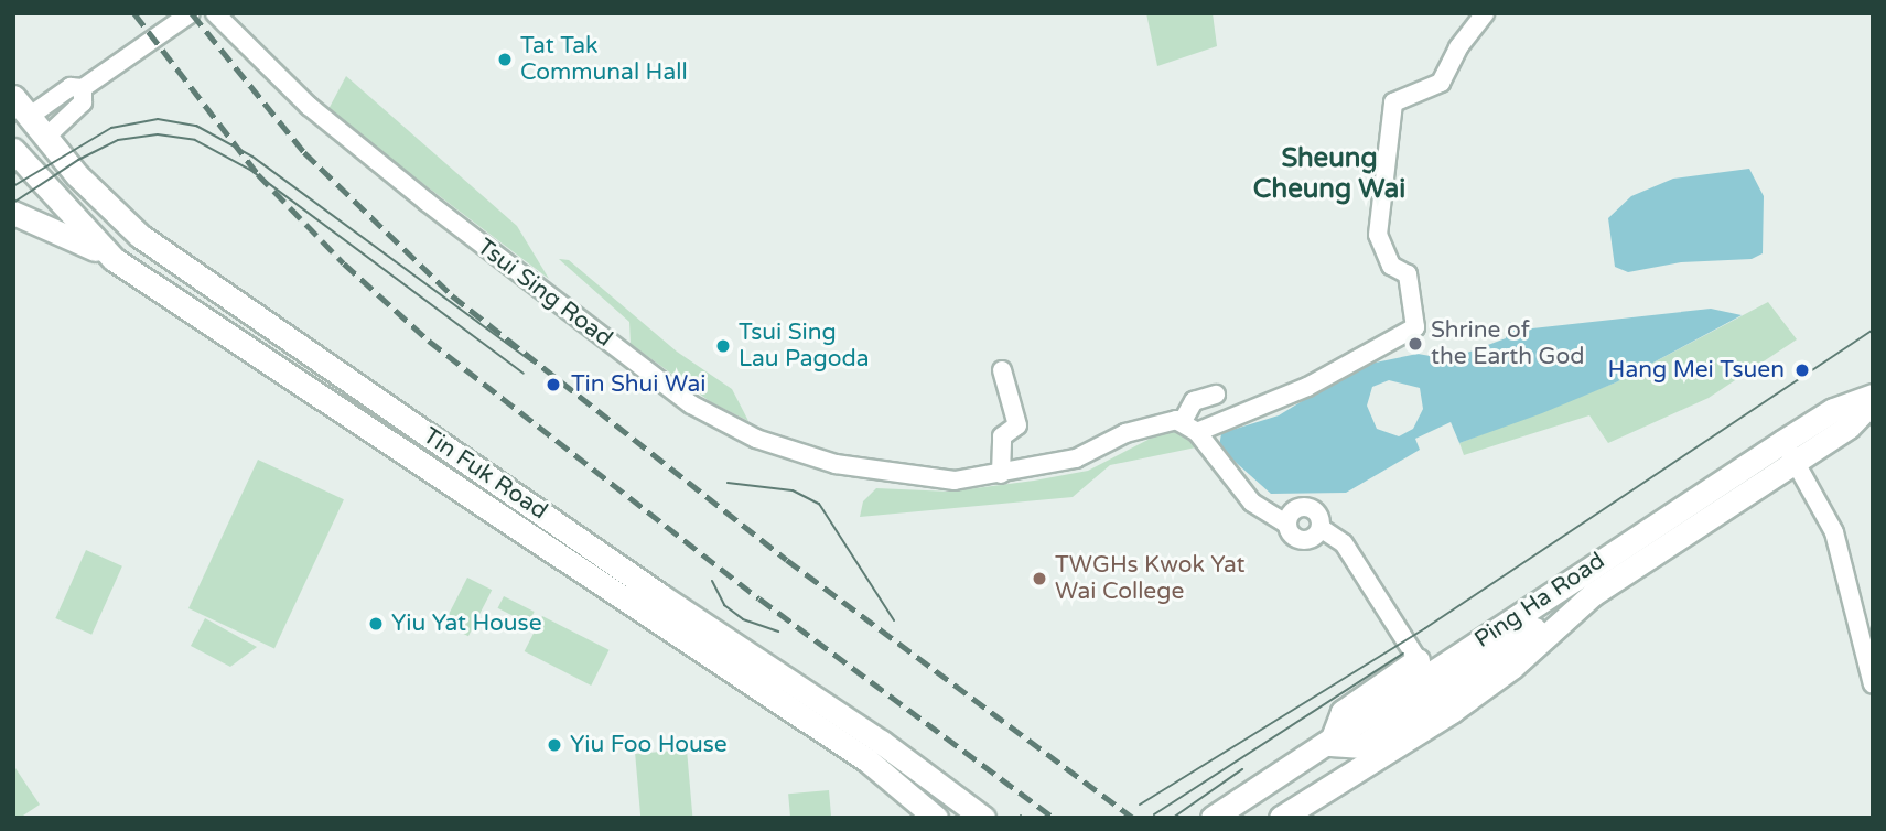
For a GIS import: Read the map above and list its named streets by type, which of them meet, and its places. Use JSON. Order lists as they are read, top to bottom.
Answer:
{
  "streets": {
    "main road": ["Tin Fuk Road", "Ping Ha Road"],
    "street": ["Tsui Sing Road"]
  },
  "districts": ["Sheung Cheung Wai"],
  "places": [
    "Tat Tak Communal Hall",
    "Shrine of the Earth God",
    "Tsui Sing Lau Pagoda",
    "Hang Mei Tsuen",
    "Tin Shui Wai",
    "TWGHs Kwok Yat Wai College",
    "Yiu Yat House",
    "Yiu Foo House"
  ]
}
